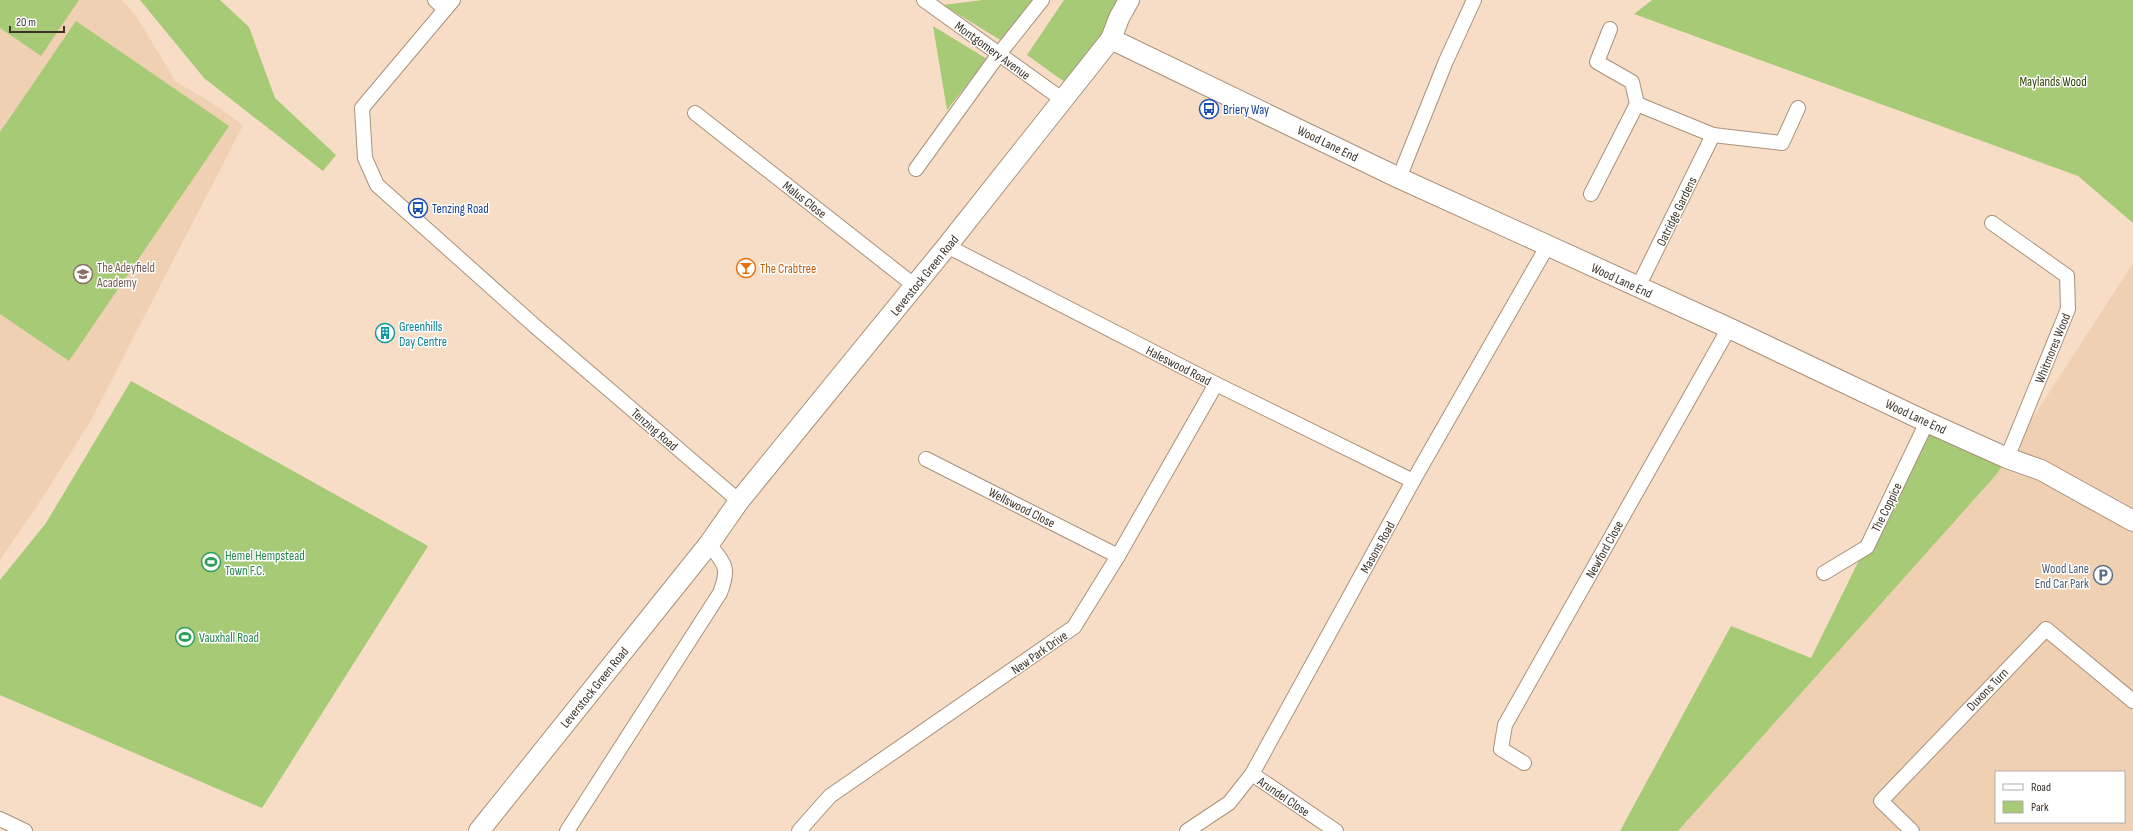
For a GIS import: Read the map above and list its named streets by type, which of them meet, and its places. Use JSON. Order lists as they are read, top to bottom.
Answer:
{
  "streets": {
    "street": [
      "Montgomery Avenue",
      "Wood Lane End",
      "Malus Close",
      "Oatridge Gardens",
      "Leverstock Green Road",
      "Whitmores Wood",
      "Haleswood Road",
      "Tenzing Road",
      "Wellswood Close",
      "The Coppice",
      "Masons Road",
      "Newford Close",
      "New Park Drive",
      "Duxons Turn",
      "Arundel Close"
    ]
  },
  "crossings": [
    ["Montgomery Avenue", "Leverstock Green Road"],
    ["Wood Lane End", "Oatridge Gardens"],
    ["Wood Lane End", "Leverstock Green Road"],
    ["Wood Lane End", "Whitmores Wood"],
    ["Wood Lane End", "The Coppice"],
    ["Wood Lane End", "Masons Road"],
    ["Wood Lane End", "Newford Close"],
    ["Malus Close", "Leverstock Green Road"],
    ["Leverstock Green Road", "Haleswood Road"],
    ["Leverstock Green Road", "Tenzing Road"],
    ["Haleswood Road", "Masons Road"],
    ["Haleswood Road", "New Park Drive"],
    ["Wellswood Close", "New Park Drive"],
    ["Masons Road", "Arundel Close"]
  ],
  "parks": ["Maylands Wood"],
  "places": {
    "bus stop": ["Briery Way", "Tenzing Road"],
    "bar": ["The Crabtree"],
    "school or university": ["The Adeyfield Academy"],
    "building": ["Greenhills Day Centre"],
    "sports": ["Hemel Hempstead Town F.C.", "Vauxhall Road"],
    "parking": ["Wood Lane End Car Park"]
  },
  "legend": ["Road", "Park"],
  "scale_bar": "20 m"
}
